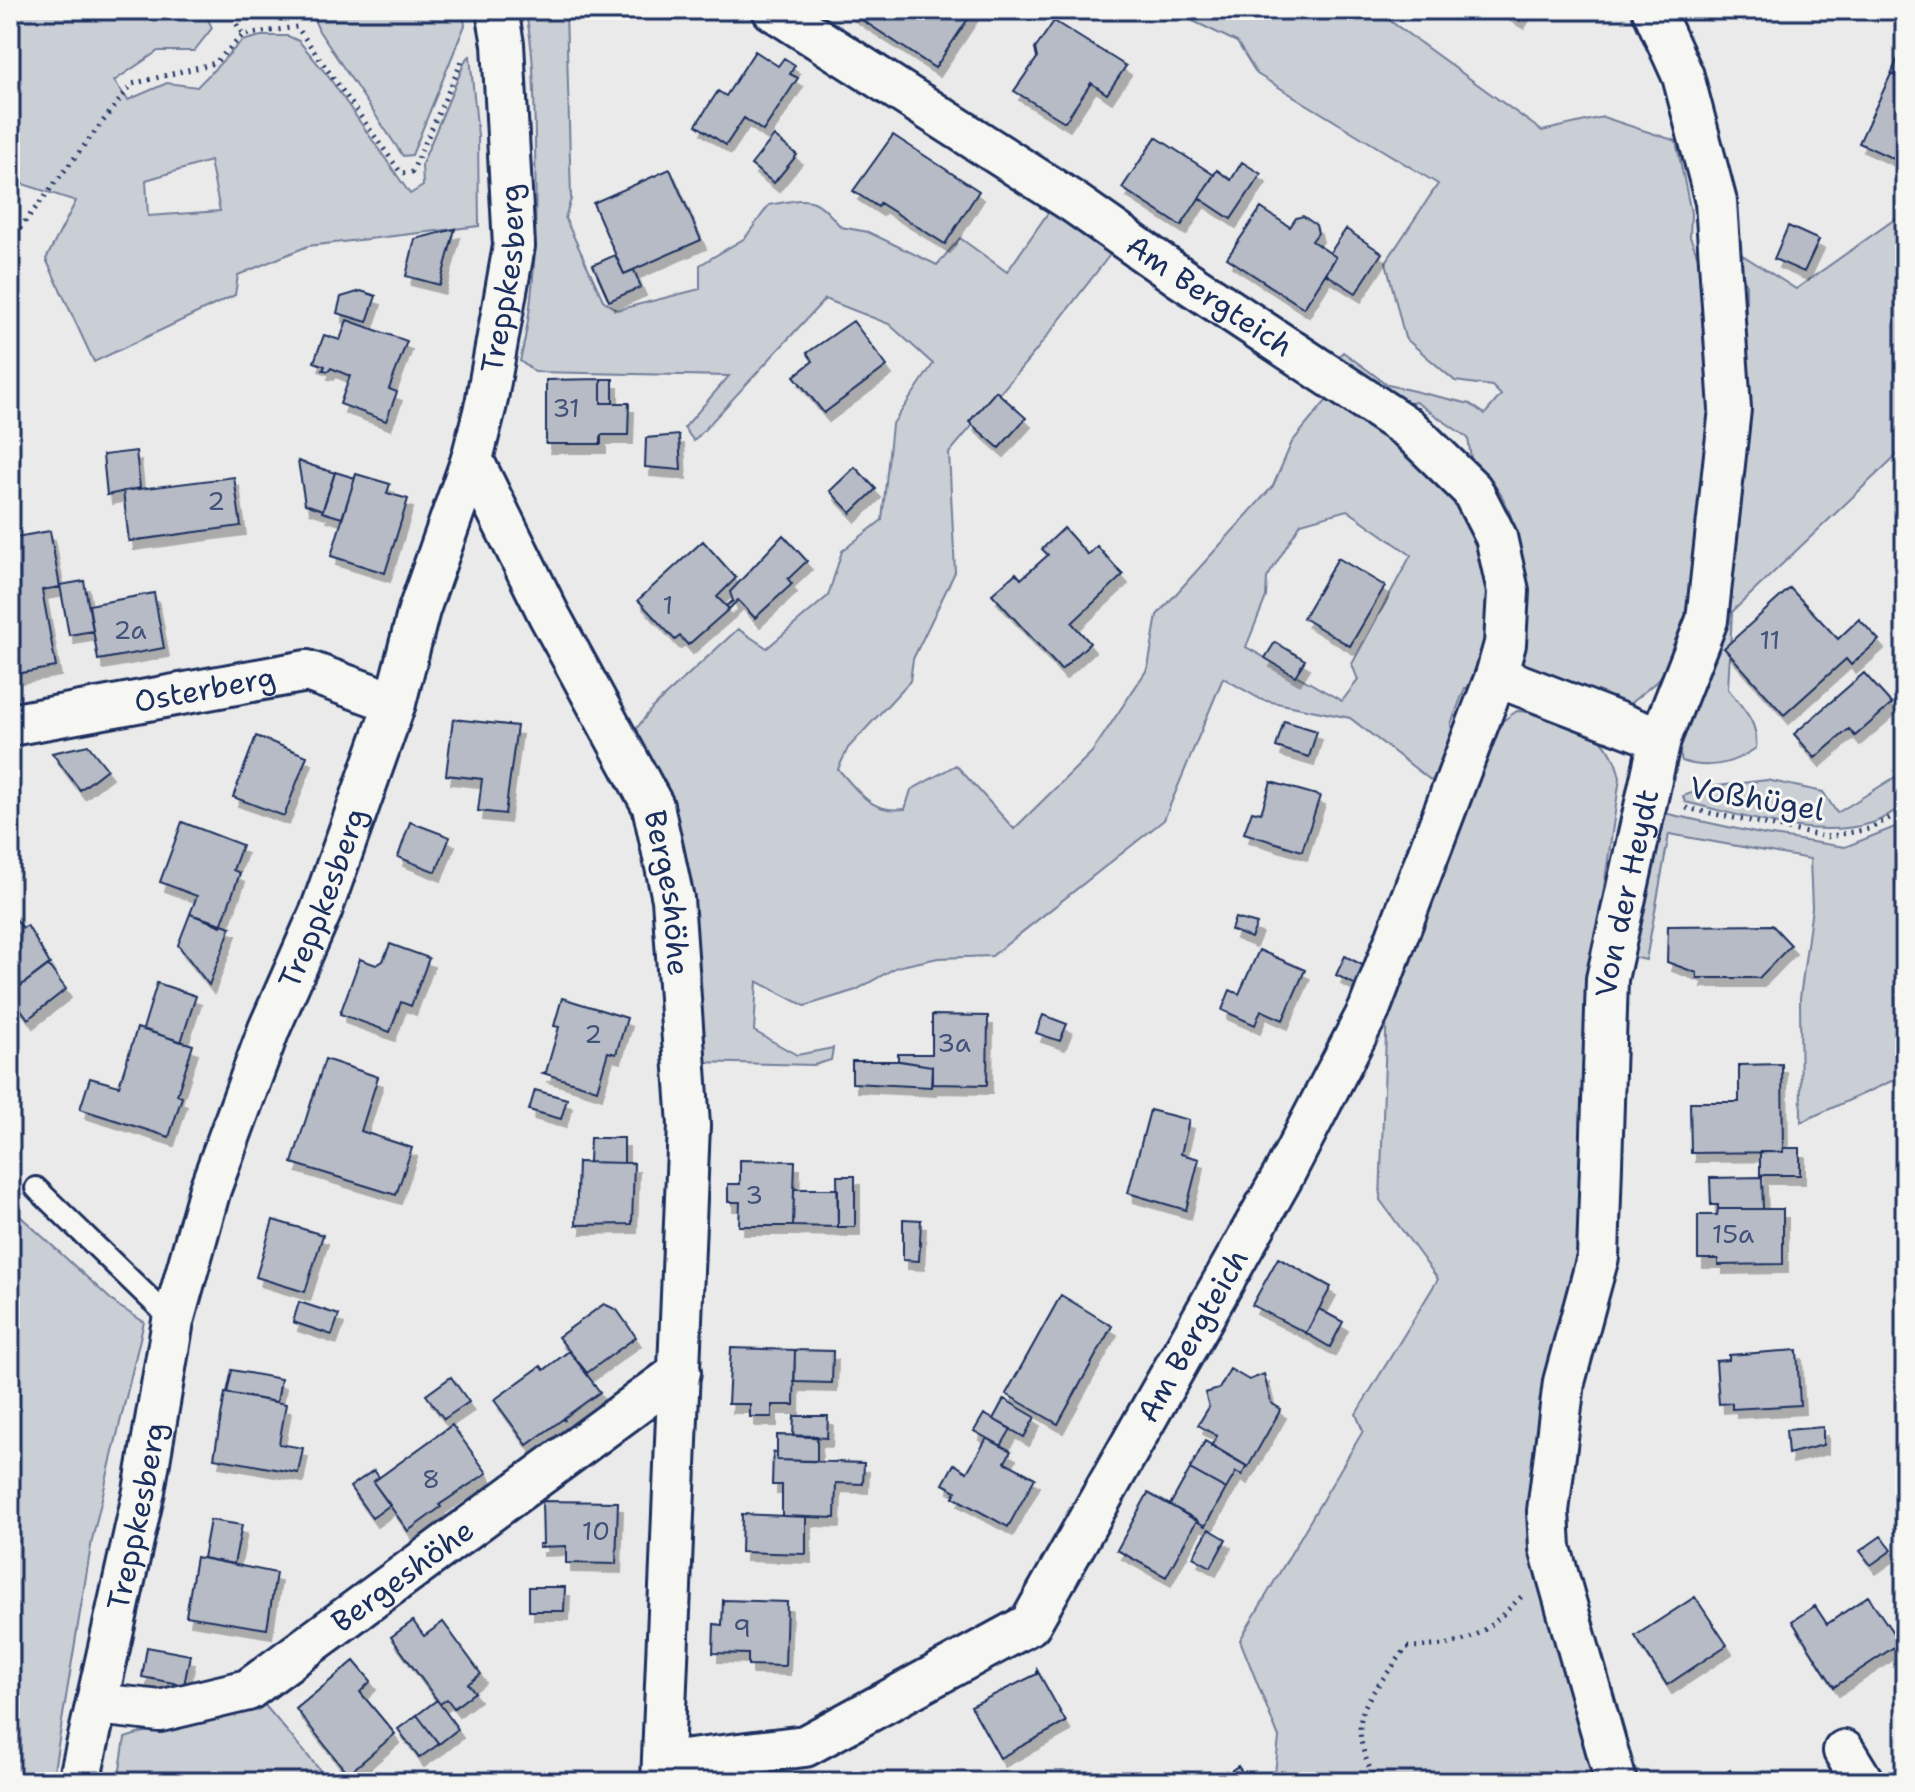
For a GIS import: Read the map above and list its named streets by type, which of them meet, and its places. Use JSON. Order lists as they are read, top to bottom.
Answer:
{
  "streets": {
    "street": [
      "Treppkesberg",
      "Am Bergteich",
      "Osterberg",
      "Von der Heydt",
      "Bergeshöhe"
    ],
    "path": ["Voßhügel"]
  },
  "crossings": [
    ["Treppkesberg", "Osterberg"],
    ["Treppkesberg", "Bergeshöhe"],
    ["Am Bergteich", "Bergeshöhe"],
    ["Voßhügel", "Von der Heydt"]
  ],
  "house_numbers": [
    "31",
    "2",
    "1",
    "2a",
    "11",
    "2",
    "3a",
    "3",
    "15a",
    "8",
    "10",
    "9"
  ]
}
